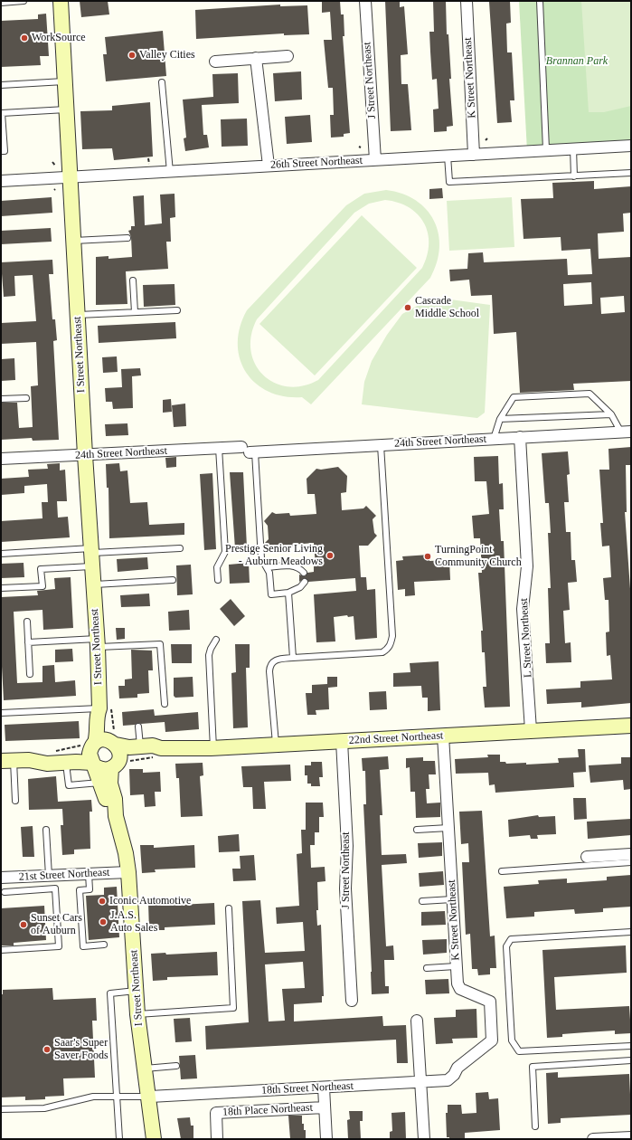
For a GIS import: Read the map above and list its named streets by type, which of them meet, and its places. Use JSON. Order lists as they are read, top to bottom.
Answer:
{
  "streets": {
    "street": [
      "K Street Northeast",
      "J Street Northeast",
      "26th Street Northeast",
      "I Street Northeast",
      "24th Street Northeast",
      "L Street Northeast",
      "22nd Street Northeast",
      "21st Street Northeast",
      "18th Street Northeast",
      "18th Place Northeast"
    ]
  },
  "crossings": [
    ["K Street Northeast", "26th Street Northeast"],
    ["K Street Northeast", "22nd Street Northeast"],
    ["K Street Northeast", "18th Street Northeast"],
    ["J Street Northeast", "26th Street Northeast"],
    ["J Street Northeast", "22nd Street Northeast"],
    ["26th Street Northeast", "I Street Northeast"],
    ["I Street Northeast", "24th Street Northeast"],
    ["I Street Northeast", "22nd Street Northeast"],
    ["I Street Northeast", "21st Street Northeast"],
    ["I Street Northeast", "18th Street Northeast"],
    ["24th Street Northeast", "L Street Northeast"],
    ["L Street Northeast", "22nd Street Northeast"]
  ],
  "parks": ["Brannan Park"],
  "places": [
    "WorkSource",
    "Valley Cities",
    "Cascade Middle School",
    "Prestige Senior Living - Auburn Meadows",
    "TurningPoint Community Church",
    "Iconic Automotive",
    "J.A.S. Auto Sales",
    "Sunset Cars of Auburn",
    "Saar's Super Saver Foods"
  ]
}
